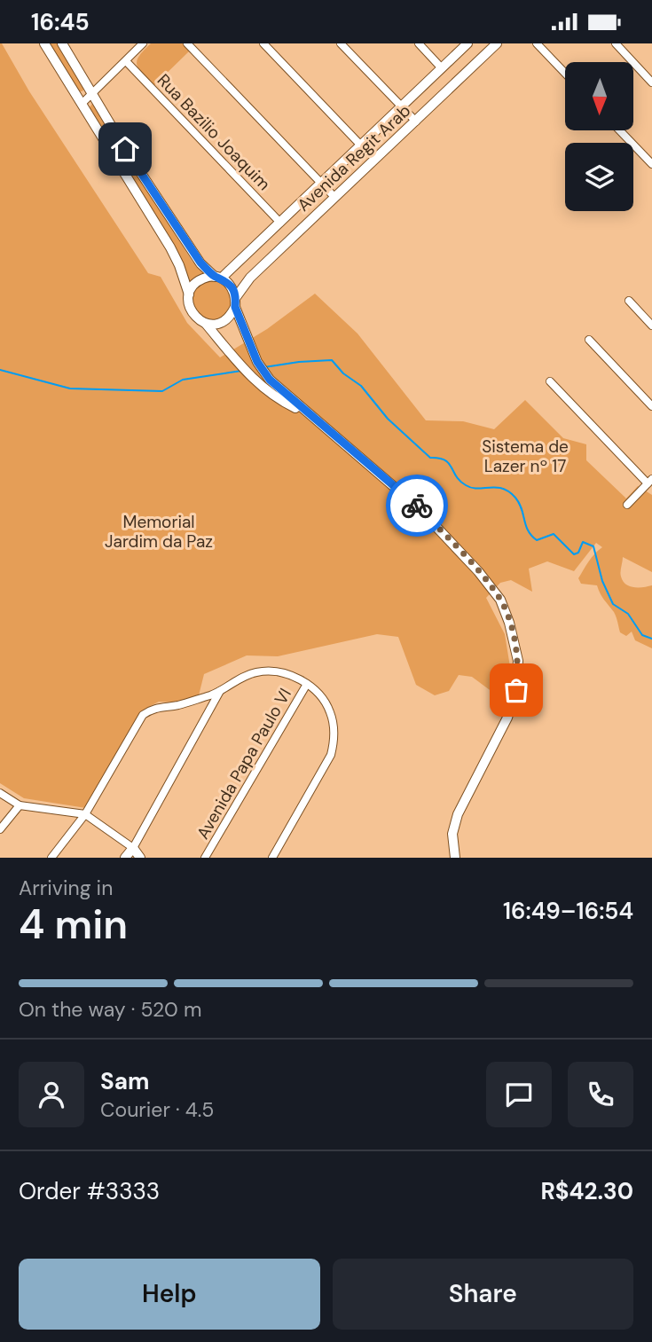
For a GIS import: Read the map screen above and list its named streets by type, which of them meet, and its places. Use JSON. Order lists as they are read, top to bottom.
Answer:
{
  "streets": {
    "main road": ["Avenida Regit Arab"],
    "street": ["Rua Bazilio Joaquim", "Avenida Papa Paulo VI"]
  },
  "crossings": [
    ["Rua Bazilio Joaquim", "Avenida Regit Arab"]
  ],
  "parks": ["Sistema de Lazer nº 17", "Memorial Jardim da Paz"],
  "north": "bottom",
  "page": {
    "status": "16:45",
    "heading": ["4 min", "Arriving in", "16:49–16:54"],
    "panel": [
      "Sam",
      "Courier · 4.5",
      "Order #3333",
      "R$42.30"
    ],
    "bar": "On the way · 520 m",
    "buttons": ["Help", "Share"]
  }
}
